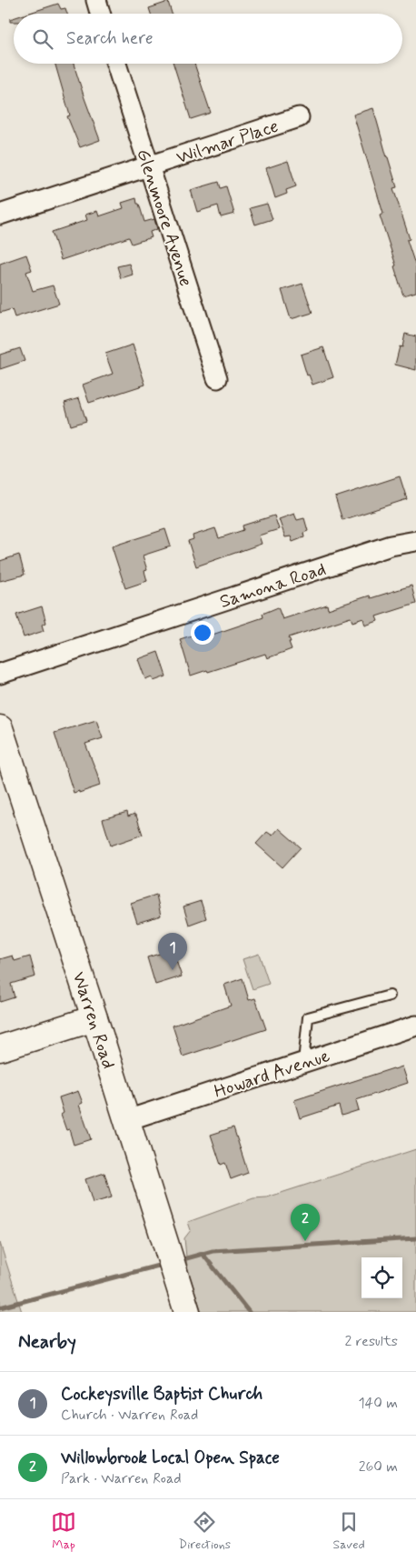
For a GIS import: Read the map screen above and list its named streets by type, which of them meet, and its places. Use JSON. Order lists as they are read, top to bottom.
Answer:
{
  "streets": {
    "street": [
      "Wilmar Place",
      "Glenmoore Avenue",
      "Samona Road",
      "Warren Road",
      "Howard Avenue"
    ]
  },
  "crossings": [
    ["Wilmar Place", "Glenmoore Avenue"],
    ["Warren Road", "Howard Avenue"]
  ],
  "page": {
    "search": "Search here",
    "pins": ["1", "2"],
    "heading": ["Nearby", "2 results"],
    "list": [
      {
        "mark": "1",
        "name": "Cockeysville Baptist Church",
        "note": "Church · Warren Road",
        "value": "140 m"
      },
      {
        "mark": "2",
        "name": "Willowbrook Local Open Space",
        "note": "Park · Warren Road",
        "value": "260 m"
      }
    ],
    "nav": ["Map", "Directions", "Saved"]
  }
}
